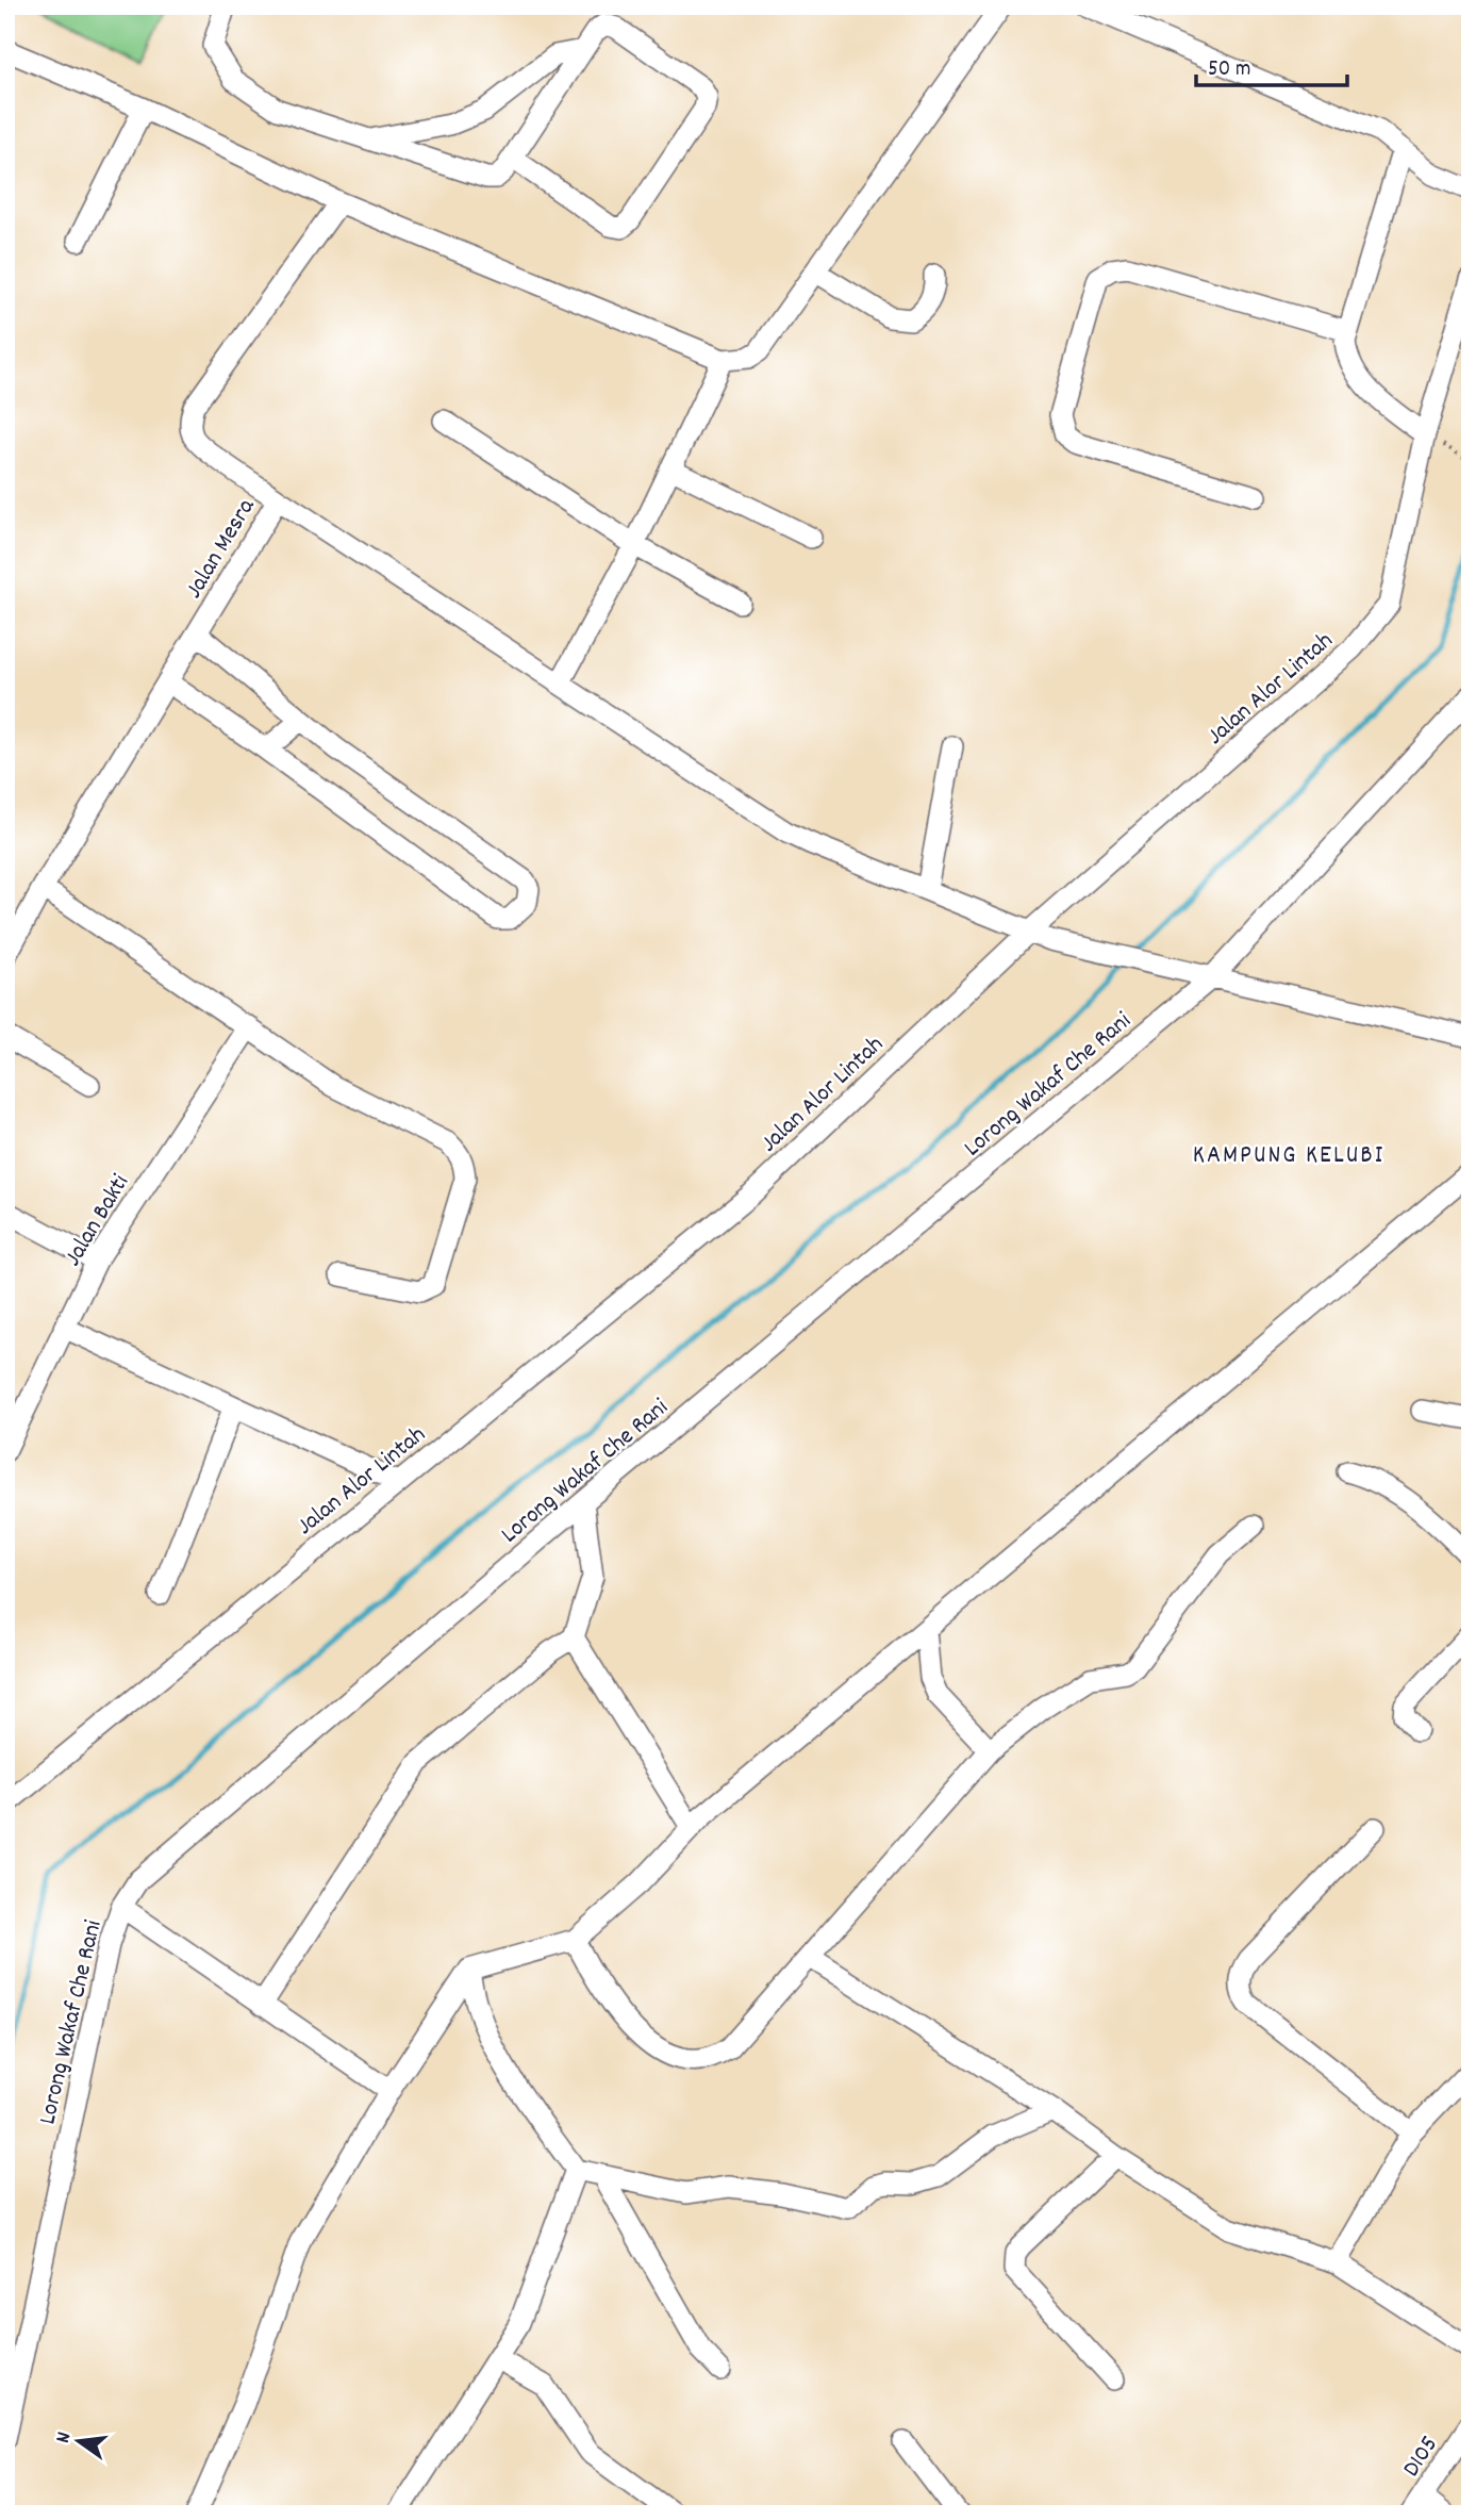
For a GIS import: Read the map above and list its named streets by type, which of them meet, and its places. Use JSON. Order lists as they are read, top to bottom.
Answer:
{
  "streets": {
    "street": [
      "Jalan Mesra",
      "Jalan Alor Lintah",
      "Lorong Wakaf Che Rani",
      "Jalan Bakti",
      "D105"
    ]
  },
  "districts": ["KAMPUNG KELUBI"],
  "scale_bar": "50 m",
  "north": "left"
}
